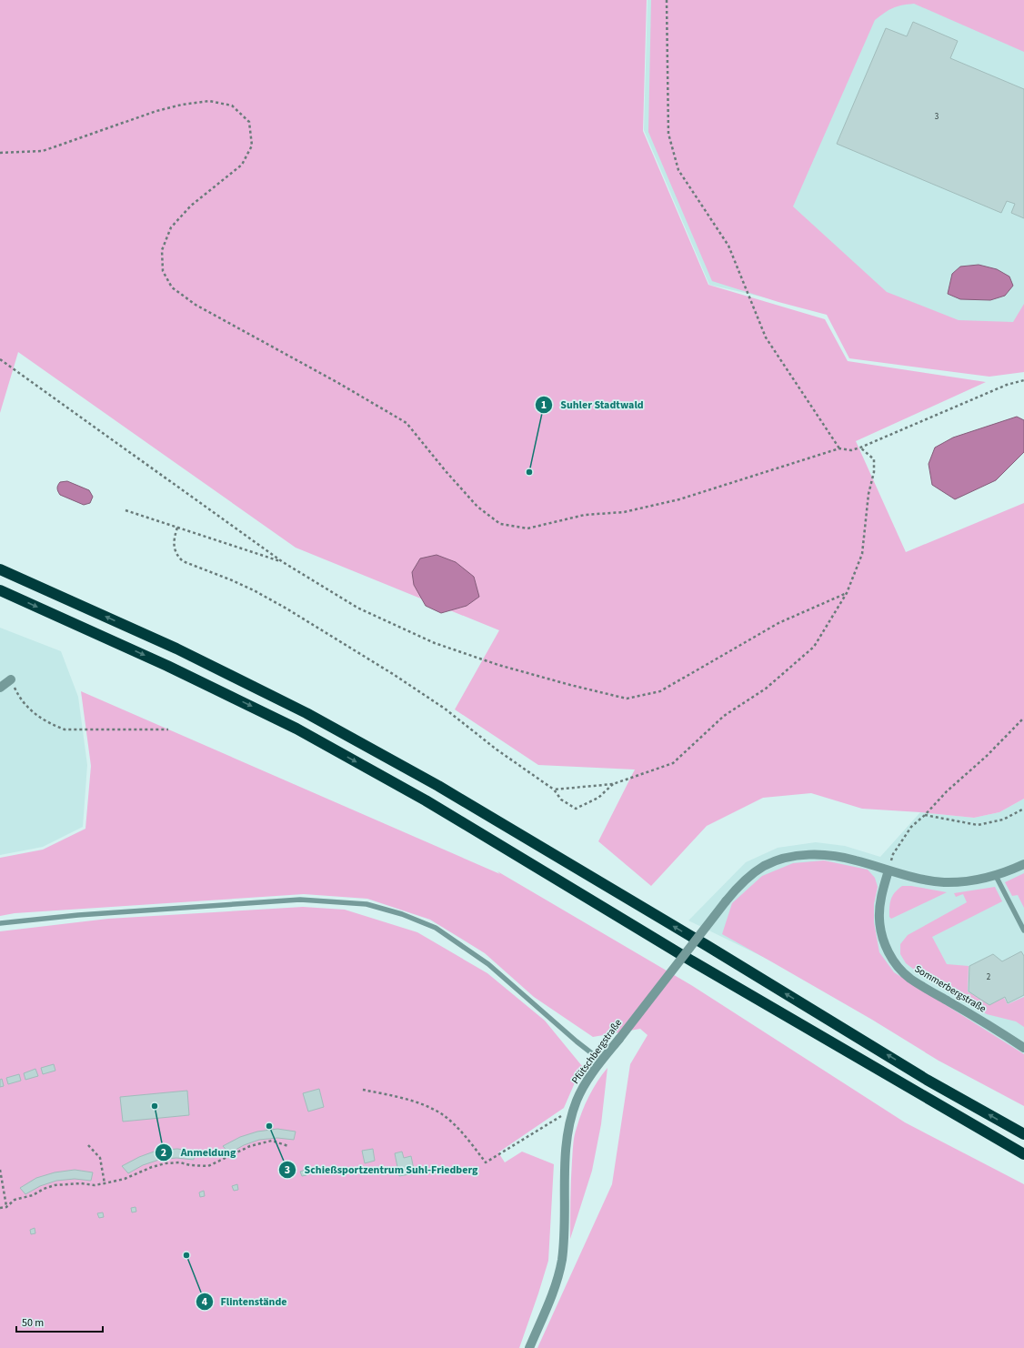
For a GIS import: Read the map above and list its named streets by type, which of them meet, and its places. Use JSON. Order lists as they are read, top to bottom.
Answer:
{
  "streets": {
    "street": ["Sommerbergstraße", "Pfütschbergstraße"]
  },
  "crossings": [
    ["Sommerbergstraße", "Pfütschbergstraße"]
  ],
  "places": [
    "Suhler Stadtwald",
    "Anmeldung",
    "Schießsportzentrum Suhl-Friedberg",
    "Flintenstände"
  ],
  "house_numbers": ["3", "2"],
  "scale_bar": "50 m"
}
